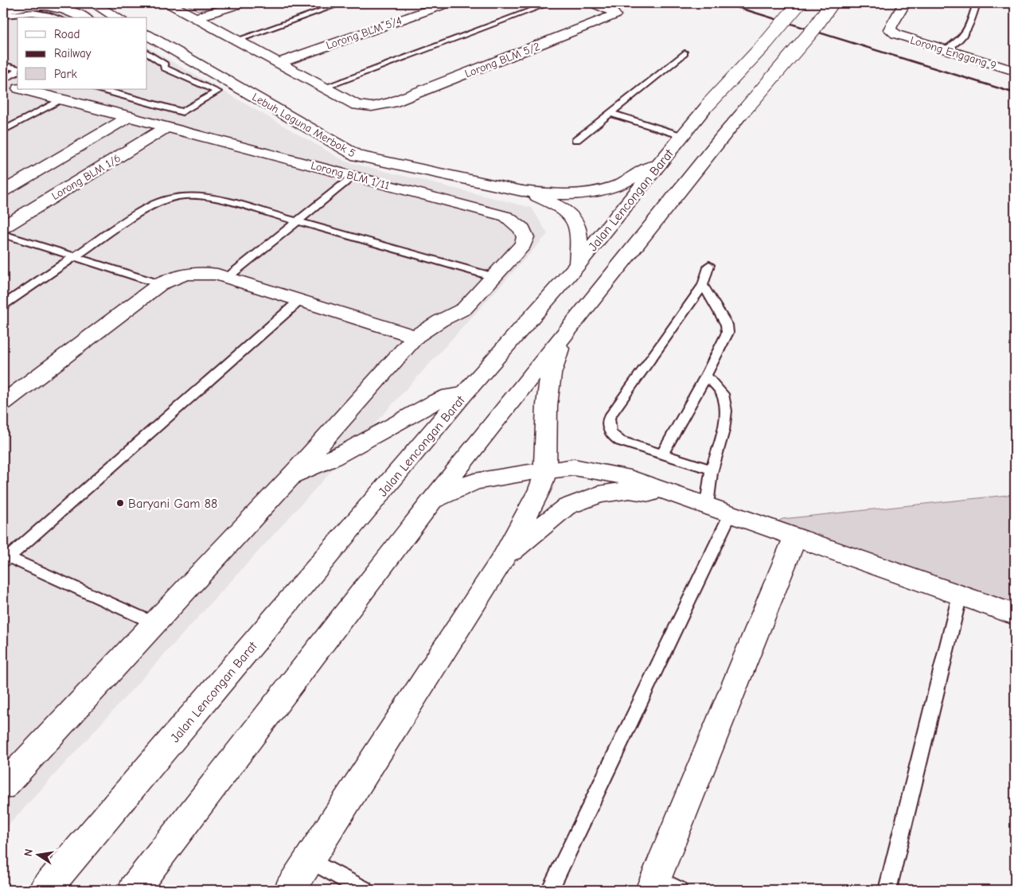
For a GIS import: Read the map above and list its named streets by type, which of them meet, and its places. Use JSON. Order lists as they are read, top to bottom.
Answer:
{
  "streets": {
    "main road": [
      "Lorong BLM 5/4",
      "Lorong Enggang 9",
      "Lorong BLM 5/2",
      "Lebuh Laguna Merbok 5",
      "Lorong BLM 1/11",
      "Lorong BLM 1/6",
      "Jalan Lencongan Barat"
    ]
  },
  "crossings": [
    ["Lorong BLM 1/11", "Lorong BLM 1/6"]
  ],
  "places": ["Baryani Gam 88"],
  "legend": ["Road", "Railway", "Park"],
  "north": "left"
}
